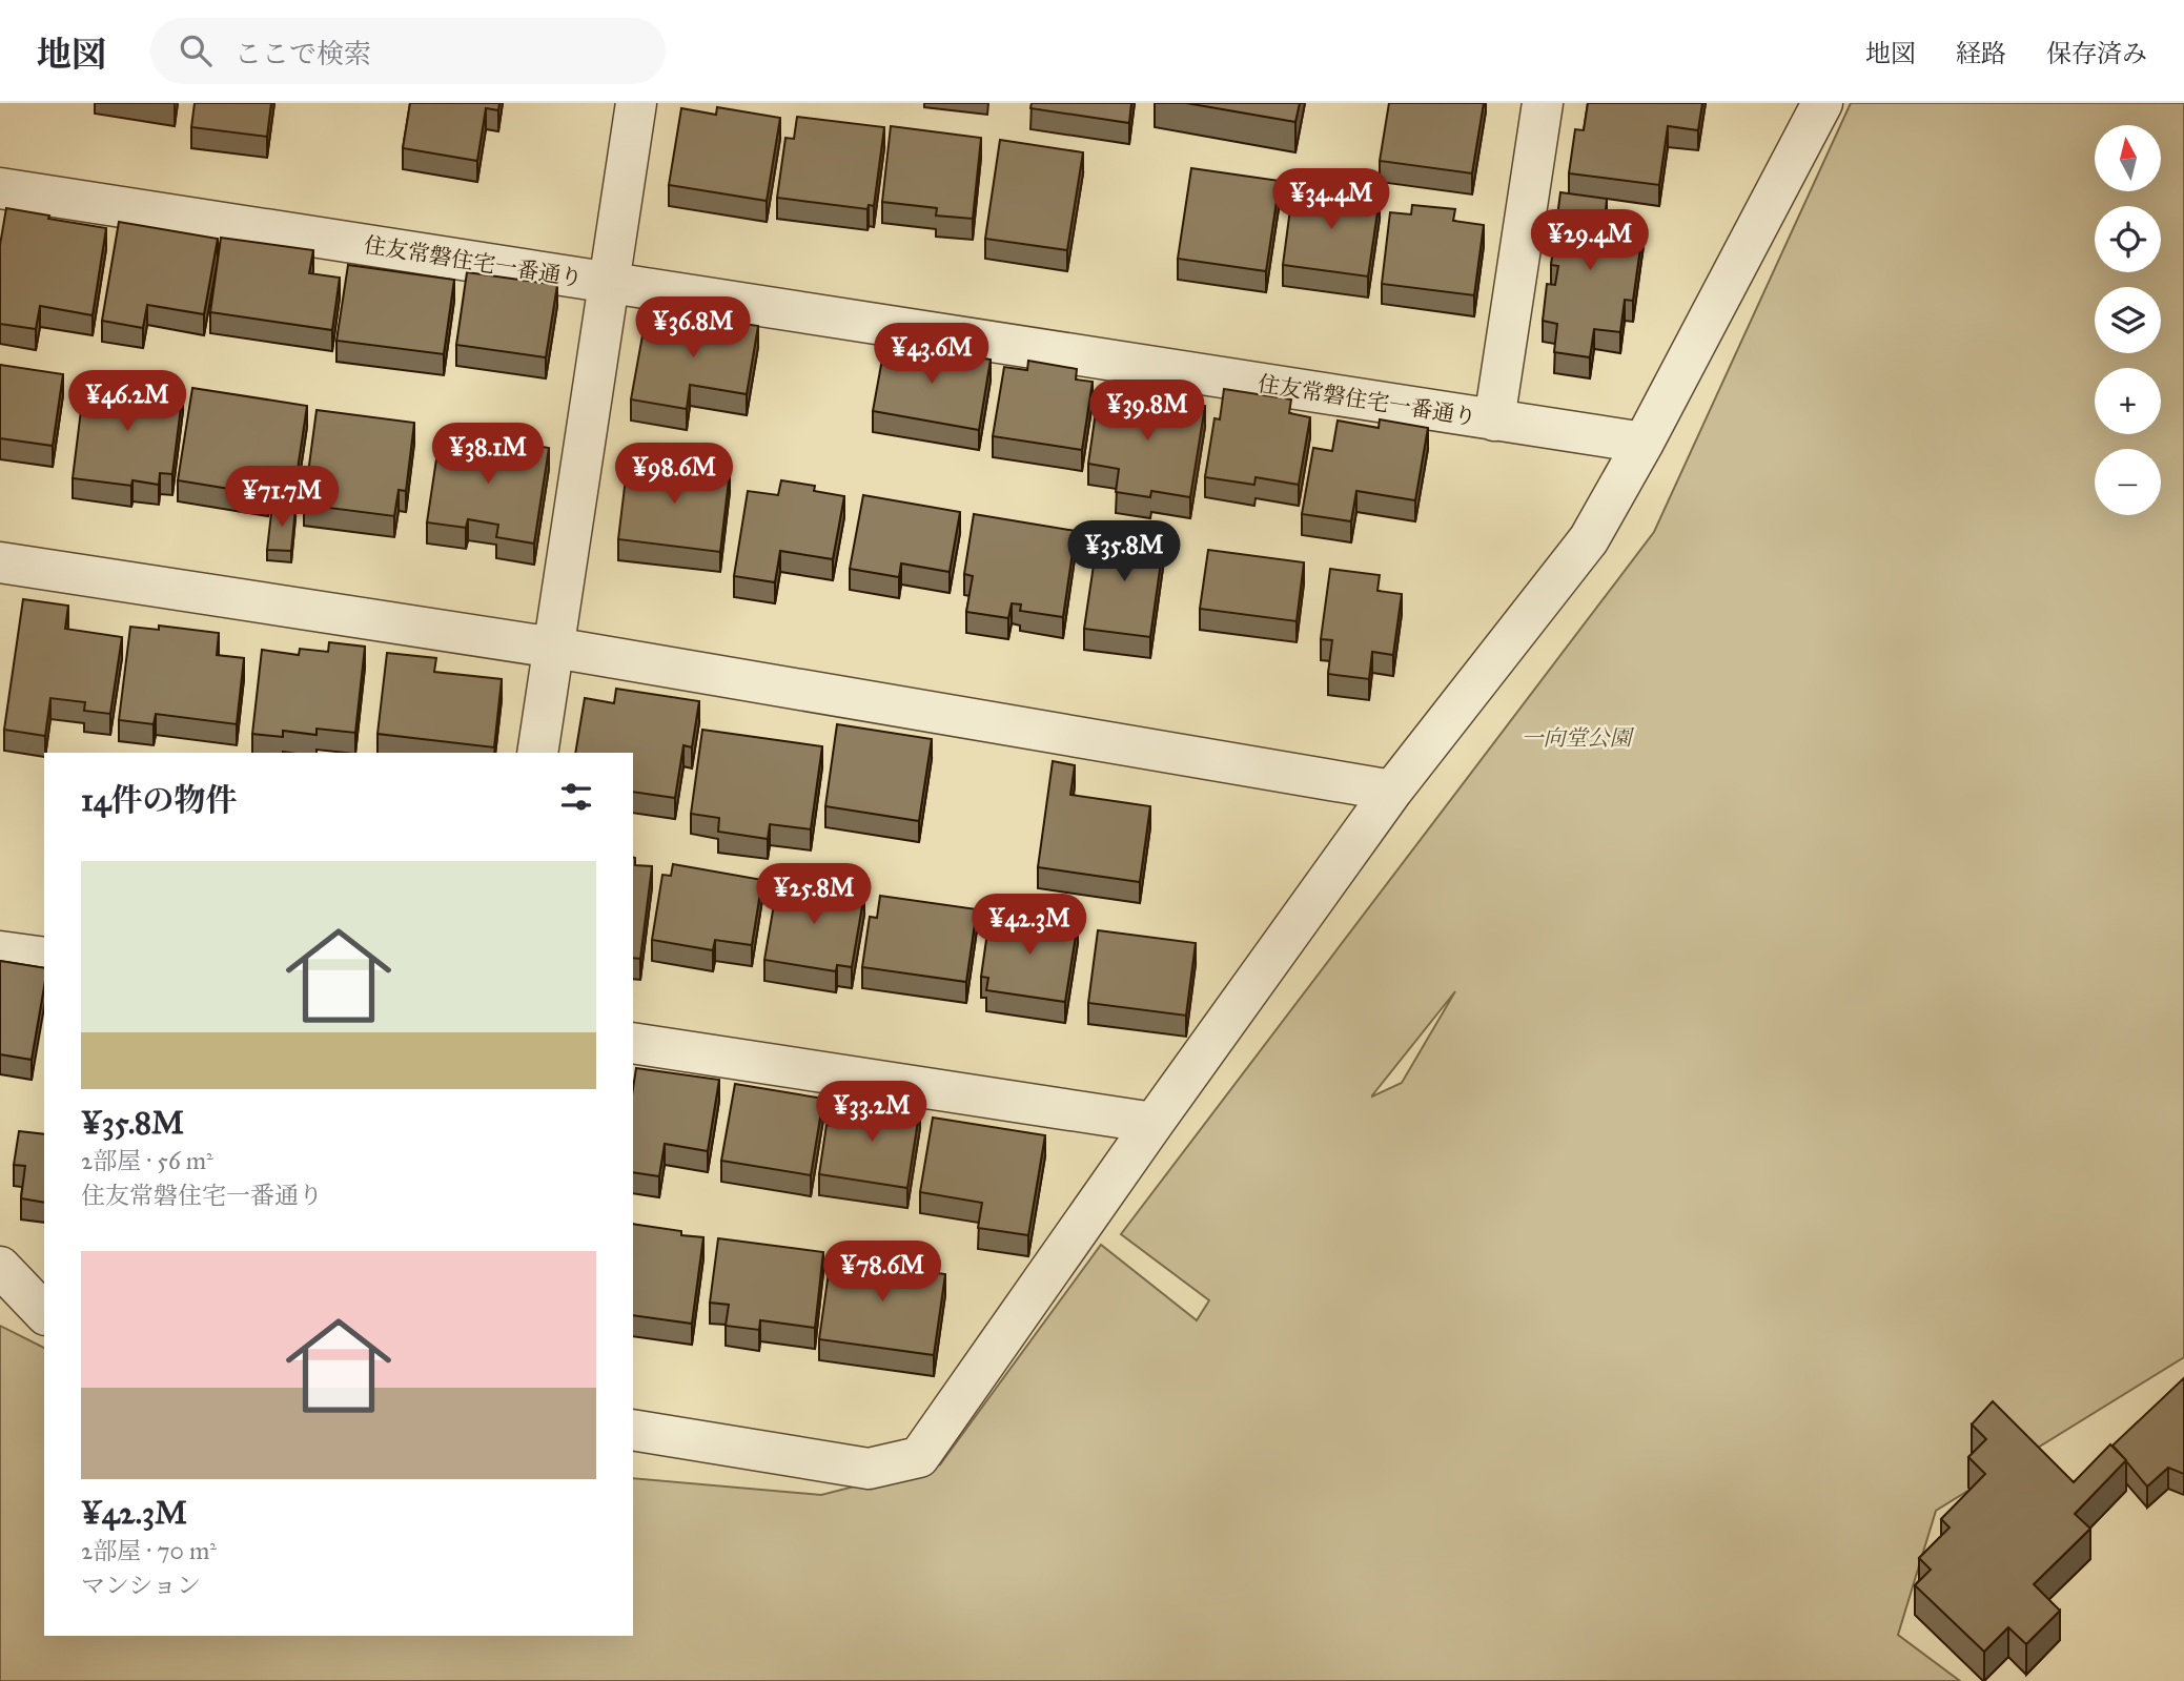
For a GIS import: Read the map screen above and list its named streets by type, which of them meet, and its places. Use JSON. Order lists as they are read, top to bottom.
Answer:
{
  "streets": {
    "street": ["住友常磐住宅一番通り"]
  },
  "parks": ["一向堂公園"],
  "north": "top",
  "page": {
    "header": "地図",
    "search": "ここで検索",
    "nav": ["地図", "経路", "保存済み"],
    "map_buttons": ["+", "−"],
    "price": [
      "¥34.4M",
      "¥29.4M",
      "¥36.8M",
      "¥43.6M",
      "¥46.2M",
      "¥39.8M",
      "¥38.1M",
      "¥98.6M",
      "¥71.7M",
      "¥35.8M",
      "¥25.8M",
      "¥42.3M",
      "¥33.2M",
      "¥78.6M"
    ],
    "heading": "14件の物件",
    "list": [
      {
        "name": "¥35.8M",
        "note": "2部屋 · 56 m² · 住友常磐住宅一番通り"
      },
      {
        "name": "¥42.3M",
        "note": "2部屋 · 70 m² · マンション"
      }
    ]
  }
}
